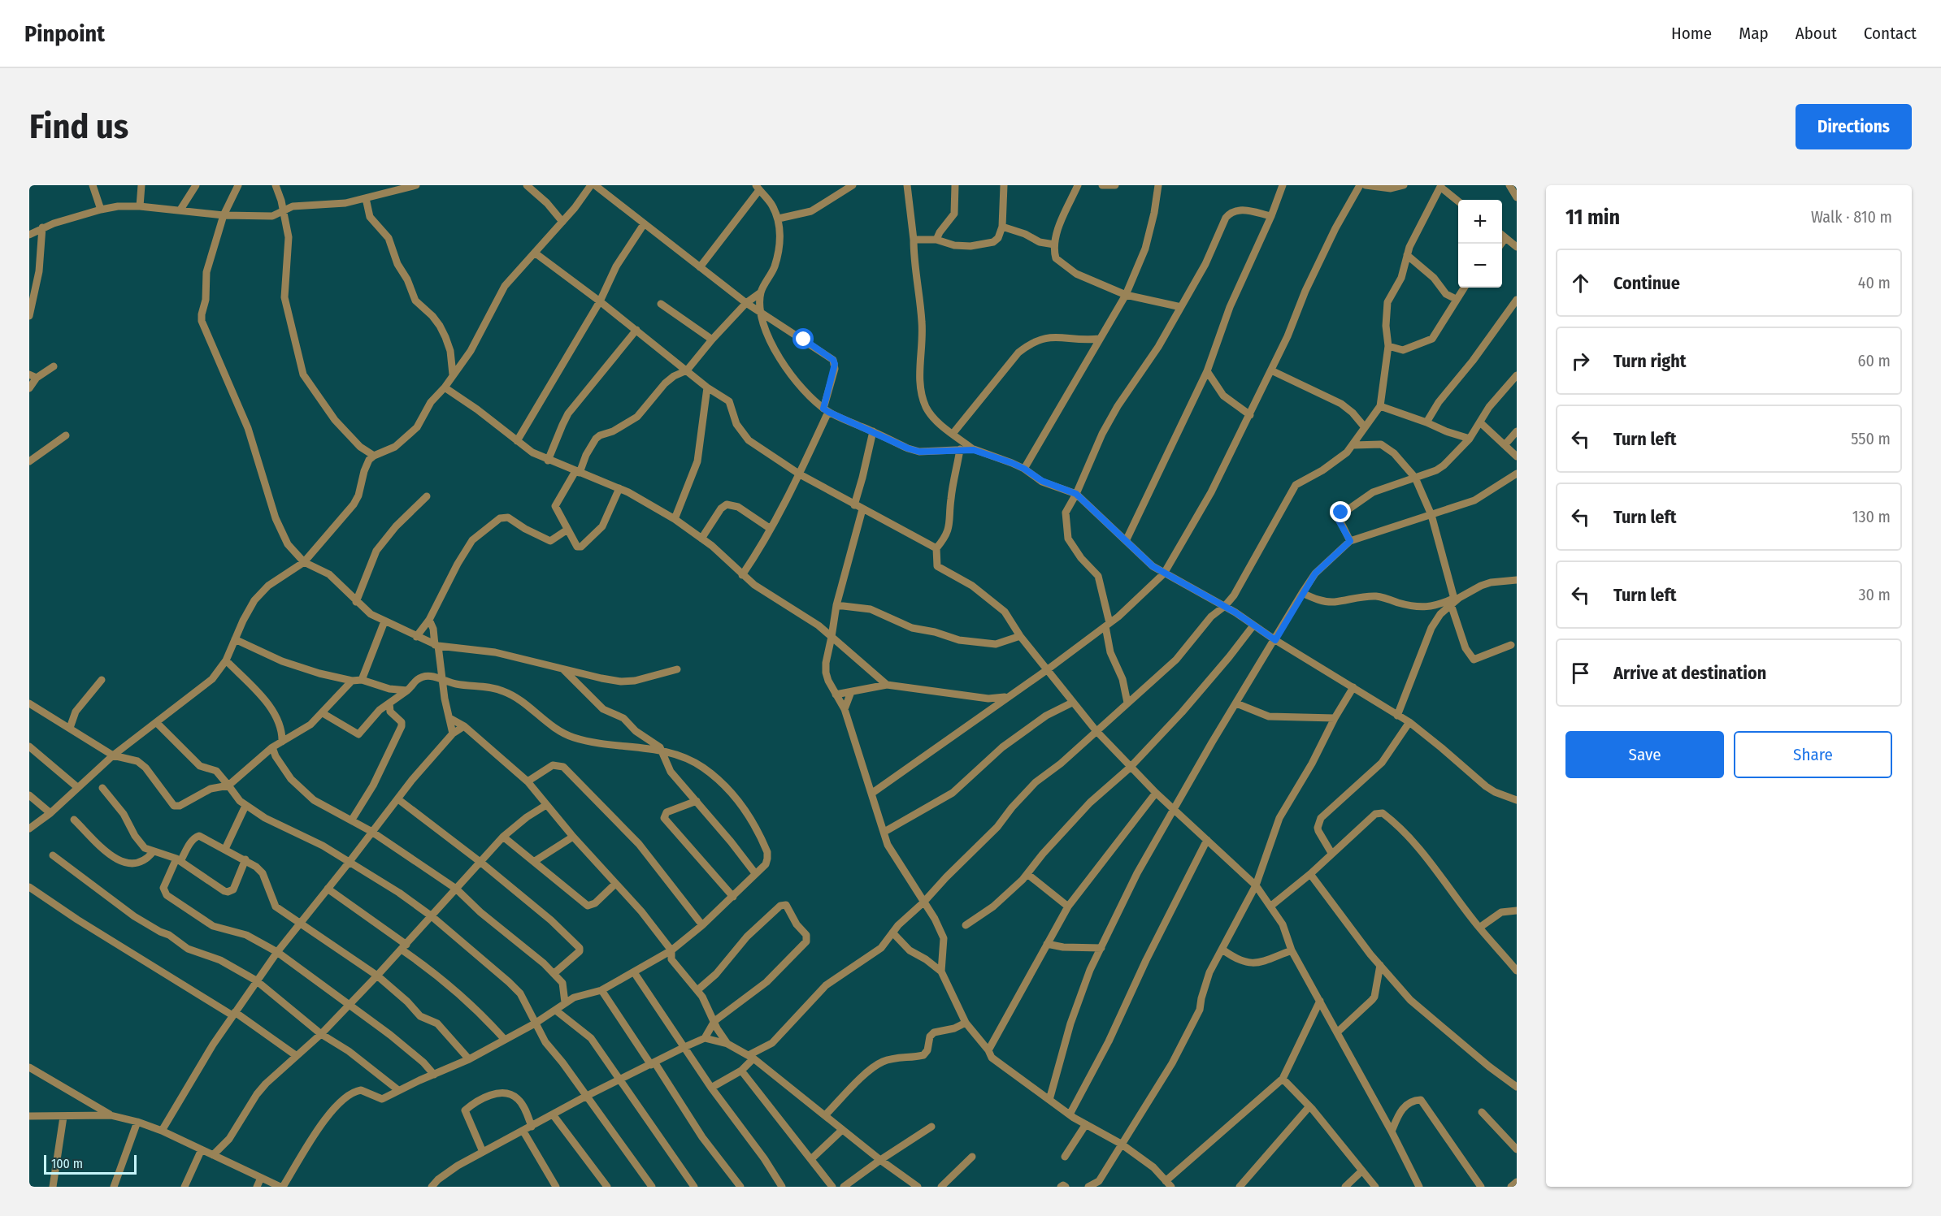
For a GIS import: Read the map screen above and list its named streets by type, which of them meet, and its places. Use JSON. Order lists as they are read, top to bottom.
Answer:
{
  "scale_bar": "100 m",
  "page": {
    "header": "Pinpoint",
    "nav": [
      "Home",
      "Map",
      "About",
      "Contact"
    ],
    "buttons": [
      "Directions",
      ["Save", "Share"]
    ],
    "title": "Find us",
    "heading": ["11 min", "Walk · 810 m"],
    "map_buttons": ["+", "−"],
    "list": [
      ["Continue", "40 m"],
      ["Turn right", "60 m"],
      ["Turn left", "550 m"],
      ["Turn left", "130 m"],
      ["Turn left", "30 m"],
      "Arrive at destination"
    ],
    "scale": "100 m"
  }
}
